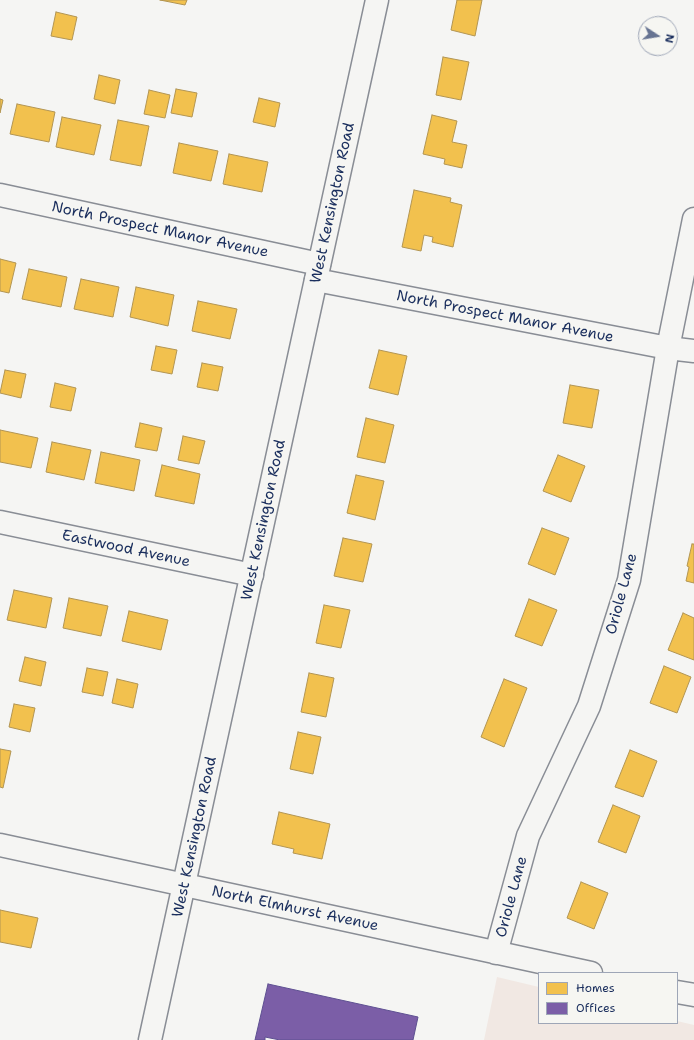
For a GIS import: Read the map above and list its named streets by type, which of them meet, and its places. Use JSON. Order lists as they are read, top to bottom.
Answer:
{
  "streets": {
    "street": [
      "West Kensington Road",
      "North Prospect Manor Avenue",
      "Eastwood Avenue",
      "Oriole Lane",
      "North Elmhurst Avenue"
    ]
  },
  "crossings": [
    ["West Kensington Road", "North Prospect Manor Avenue"],
    ["West Kensington Road", "Eastwood Avenue"],
    ["West Kensington Road", "North Elmhurst Avenue"],
    ["North Prospect Manor Avenue", "Oriole Lane"],
    ["Oriole Lane", "North Elmhurst Avenue"]
  ],
  "legend": ["Homes", "Offices"],
  "north": "right"
}
